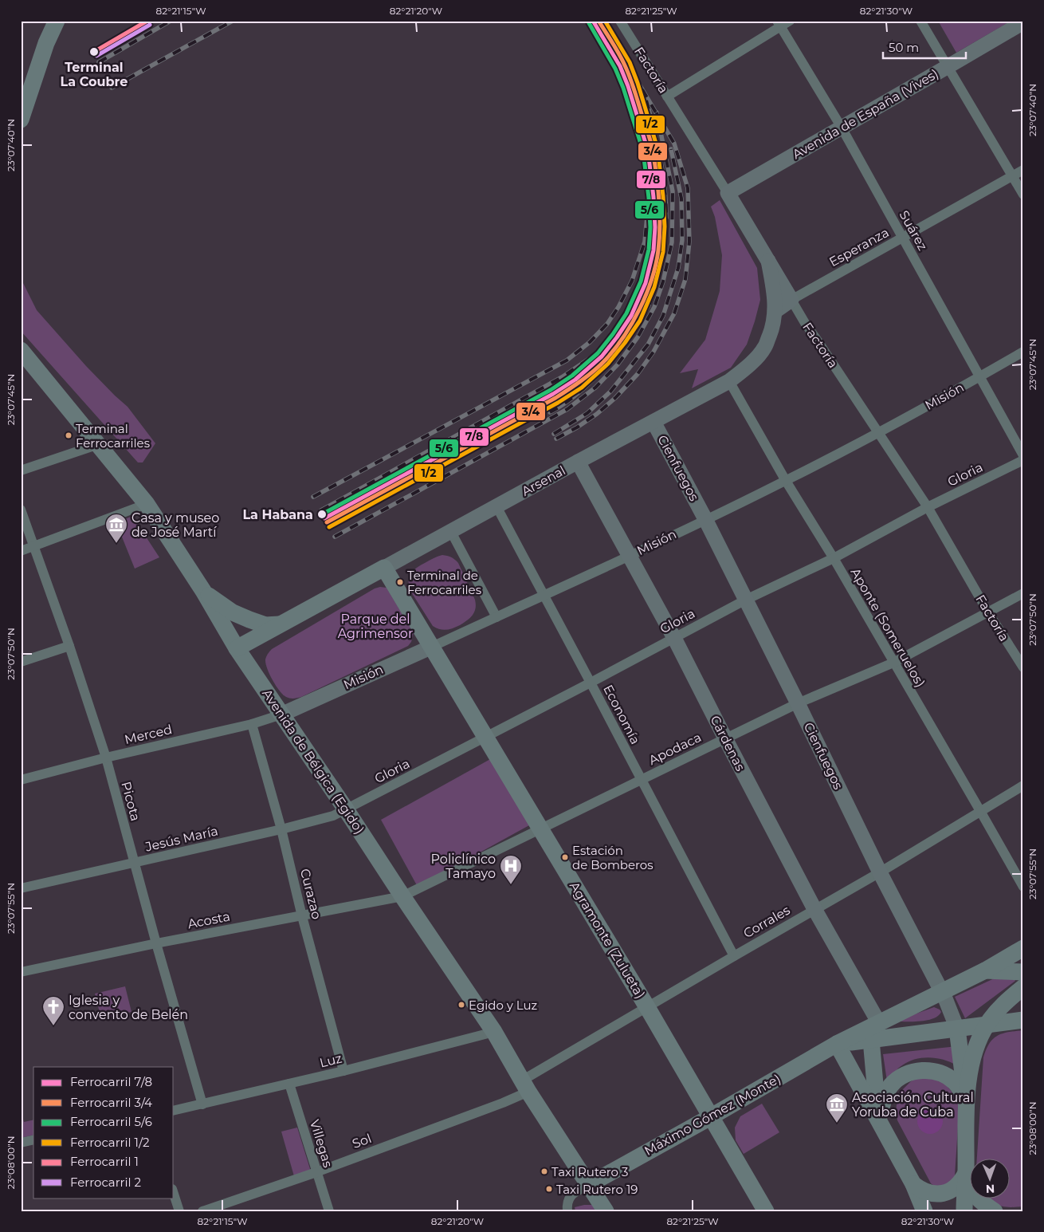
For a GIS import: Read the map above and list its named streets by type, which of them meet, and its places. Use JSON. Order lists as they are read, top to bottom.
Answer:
{
  "streets": {
    "main road": [
      "Cienfuegos",
      "Arsenal",
      "Avenida de Bélgica (Egido)",
      "Agramonte (Zulueta)",
      "Máximo Gómez (Monte)"
    ],
    "street": [
      "Factoría",
      "Avenida de España (Vives)",
      "Suárez",
      "Esperanza",
      "Misión",
      "Gloria",
      "Aponte (Someruelos)",
      "Economía",
      "Merced",
      "Cárdenas",
      "Apodaca",
      "Picota",
      "Jesús María",
      "Curazao",
      "Acosta",
      "Corrales",
      "Luz",
      "Sol",
      "Villegas"
    ]
  },
  "crossings": [
    ["Factoría", "Avenida de España (Vives)"],
    ["Factoría", "Esperanza"],
    ["Factoría", "Misión"],
    ["Factoría", "Gloria"],
    ["Factoría", "Arsenal"],
    ["Factoría", "Apodaca"],
    ["Avenida de España (Vives)", "Suárez"],
    ["Suárez", "Esperanza"],
    ["Suárez", "Misión"],
    ["Misión", "Cienfuegos"],
    ["Misión", "Aponte (Someruelos)"],
    ["Misión", "Economía"],
    ["Misión", "Merced"],
    ["Misión", "Cárdenas"],
    ["Misión", "Avenida de Bélgica (Egido)"],
    ["Misión", "Agramonte (Zulueta)"],
    ["Cienfuegos", "Gloria"],
    ["Cienfuegos", "Arsenal"],
    ["Cienfuegos", "Apodaca"],
    ["Cienfuegos", "Corrales"],
    ["Cienfuegos", "Máximo Gómez (Monte)"],
    ["Gloria", "Aponte (Someruelos)"],
    ["Gloria", "Economía"],
    ["Gloria", "Cárdenas"],
    ["Gloria", "Avenida de Bélgica (Egido)"],
    ["Gloria", "Jesús María"],
    ["Gloria", "Agramonte (Zulueta)"],
    ["Arsenal", "Aponte (Someruelos)"],
    ["Arsenal", "Economía"],
    ["Arsenal", "Cárdenas"],
    ["Arsenal", "Avenida de Bélgica (Egido)"],
    ["Arsenal", "Agramonte (Zulueta)"],
    ["Aponte (Someruelos)", "Apodaca"],
    ["Aponte (Someruelos)", "Corrales"],
    ["Economía", "Apodaca"],
    ["Economía", "Corrales"],
    ["Merced", "Avenida de Bélgica (Egido)"],
    ["Merced", "Picota"],
    ["Merced", "Curazao"],
    ["Cárdenas", "Apodaca"],
    ["Cárdenas", "Corrales"],
    ["Cárdenas", "Máximo Gómez (Monte)"],
    ["Apodaca", "Avenida de Bélgica (Egido)"],
    ["Apodaca", "Acosta"],
    ["Apodaca", "Agramonte (Zulueta)"],
    ["Avenida de Bélgica (Egido)", "Jesús María"],
    ["Avenida de Bélgica (Egido)", "Acosta"],
    ["Avenida de Bélgica (Egido)", "Corrales"],
    ["Avenida de Bélgica (Egido)", "Luz"],
    ["Avenida de Bélgica (Egido)", "Máximo Gómez (Monte)"],
    ["Avenida de Bélgica (Egido)", "Sol"],
    ["Picota", "Jesús María"],
    ["Picota", "Acosta"],
    ["Picota", "Luz"],
    ["Jesús María", "Curazao"],
    ["Curazao", "Acosta"],
    ["Curazao", "Luz"],
    ["Corrales", "Agramonte (Zulueta)"],
    ["Corrales", "Sol"],
    ["Agramonte (Zulueta)", "Máximo Gómez (Monte)"],
    ["Luz", "Villegas"],
    ["Sol", "Villegas"]
  ],
  "parks": ["Parque del Agrimensor"],
  "places": {
    "other": [
      "Terminal La Coubre",
      "Terminal Ferrocarriles",
      "La Habana",
      "Terminal de Ferrocarriles",
      "Estación de Bomberos",
      "Egido y Luz",
      "Taxi Rutero 3",
      "Taxi Rutero 19"
    ],
    "museum": ["Casa y museo de José Martí", "Asociación Cultural Yoruba de Cuba"],
    "hospital": ["Policlínico Tamayo"],
    "church": ["Iglesia y convento de Belén"]
  },
  "lines": [
    "rail line 7/8",
    "rail line 3/4",
    "rail line 1/2",
    "rail line 1",
    "rail line 5/6",
    "rail line 2"
  ],
  "legend": [
    "Ferrocarril 7/8",
    "Ferrocarril 3/4",
    "Ferrocarril 5/6",
    "Ferrocarril 1/2",
    "Ferrocarril 1",
    "Ferrocarril 2"
  ],
  "scale_bar": "50 m",
  "north": "bottom",
  "coordinates": [
    "82°21'15\"W",
    "82°21'20\"W",
    "82°21'25\"W",
    "82°21'30\"W",
    "23°07'40\"N",
    "23°07'45\"N",
    "23°07'50\"N",
    "23°07'55\"N",
    "23°08'00\"N"
  ]
}
